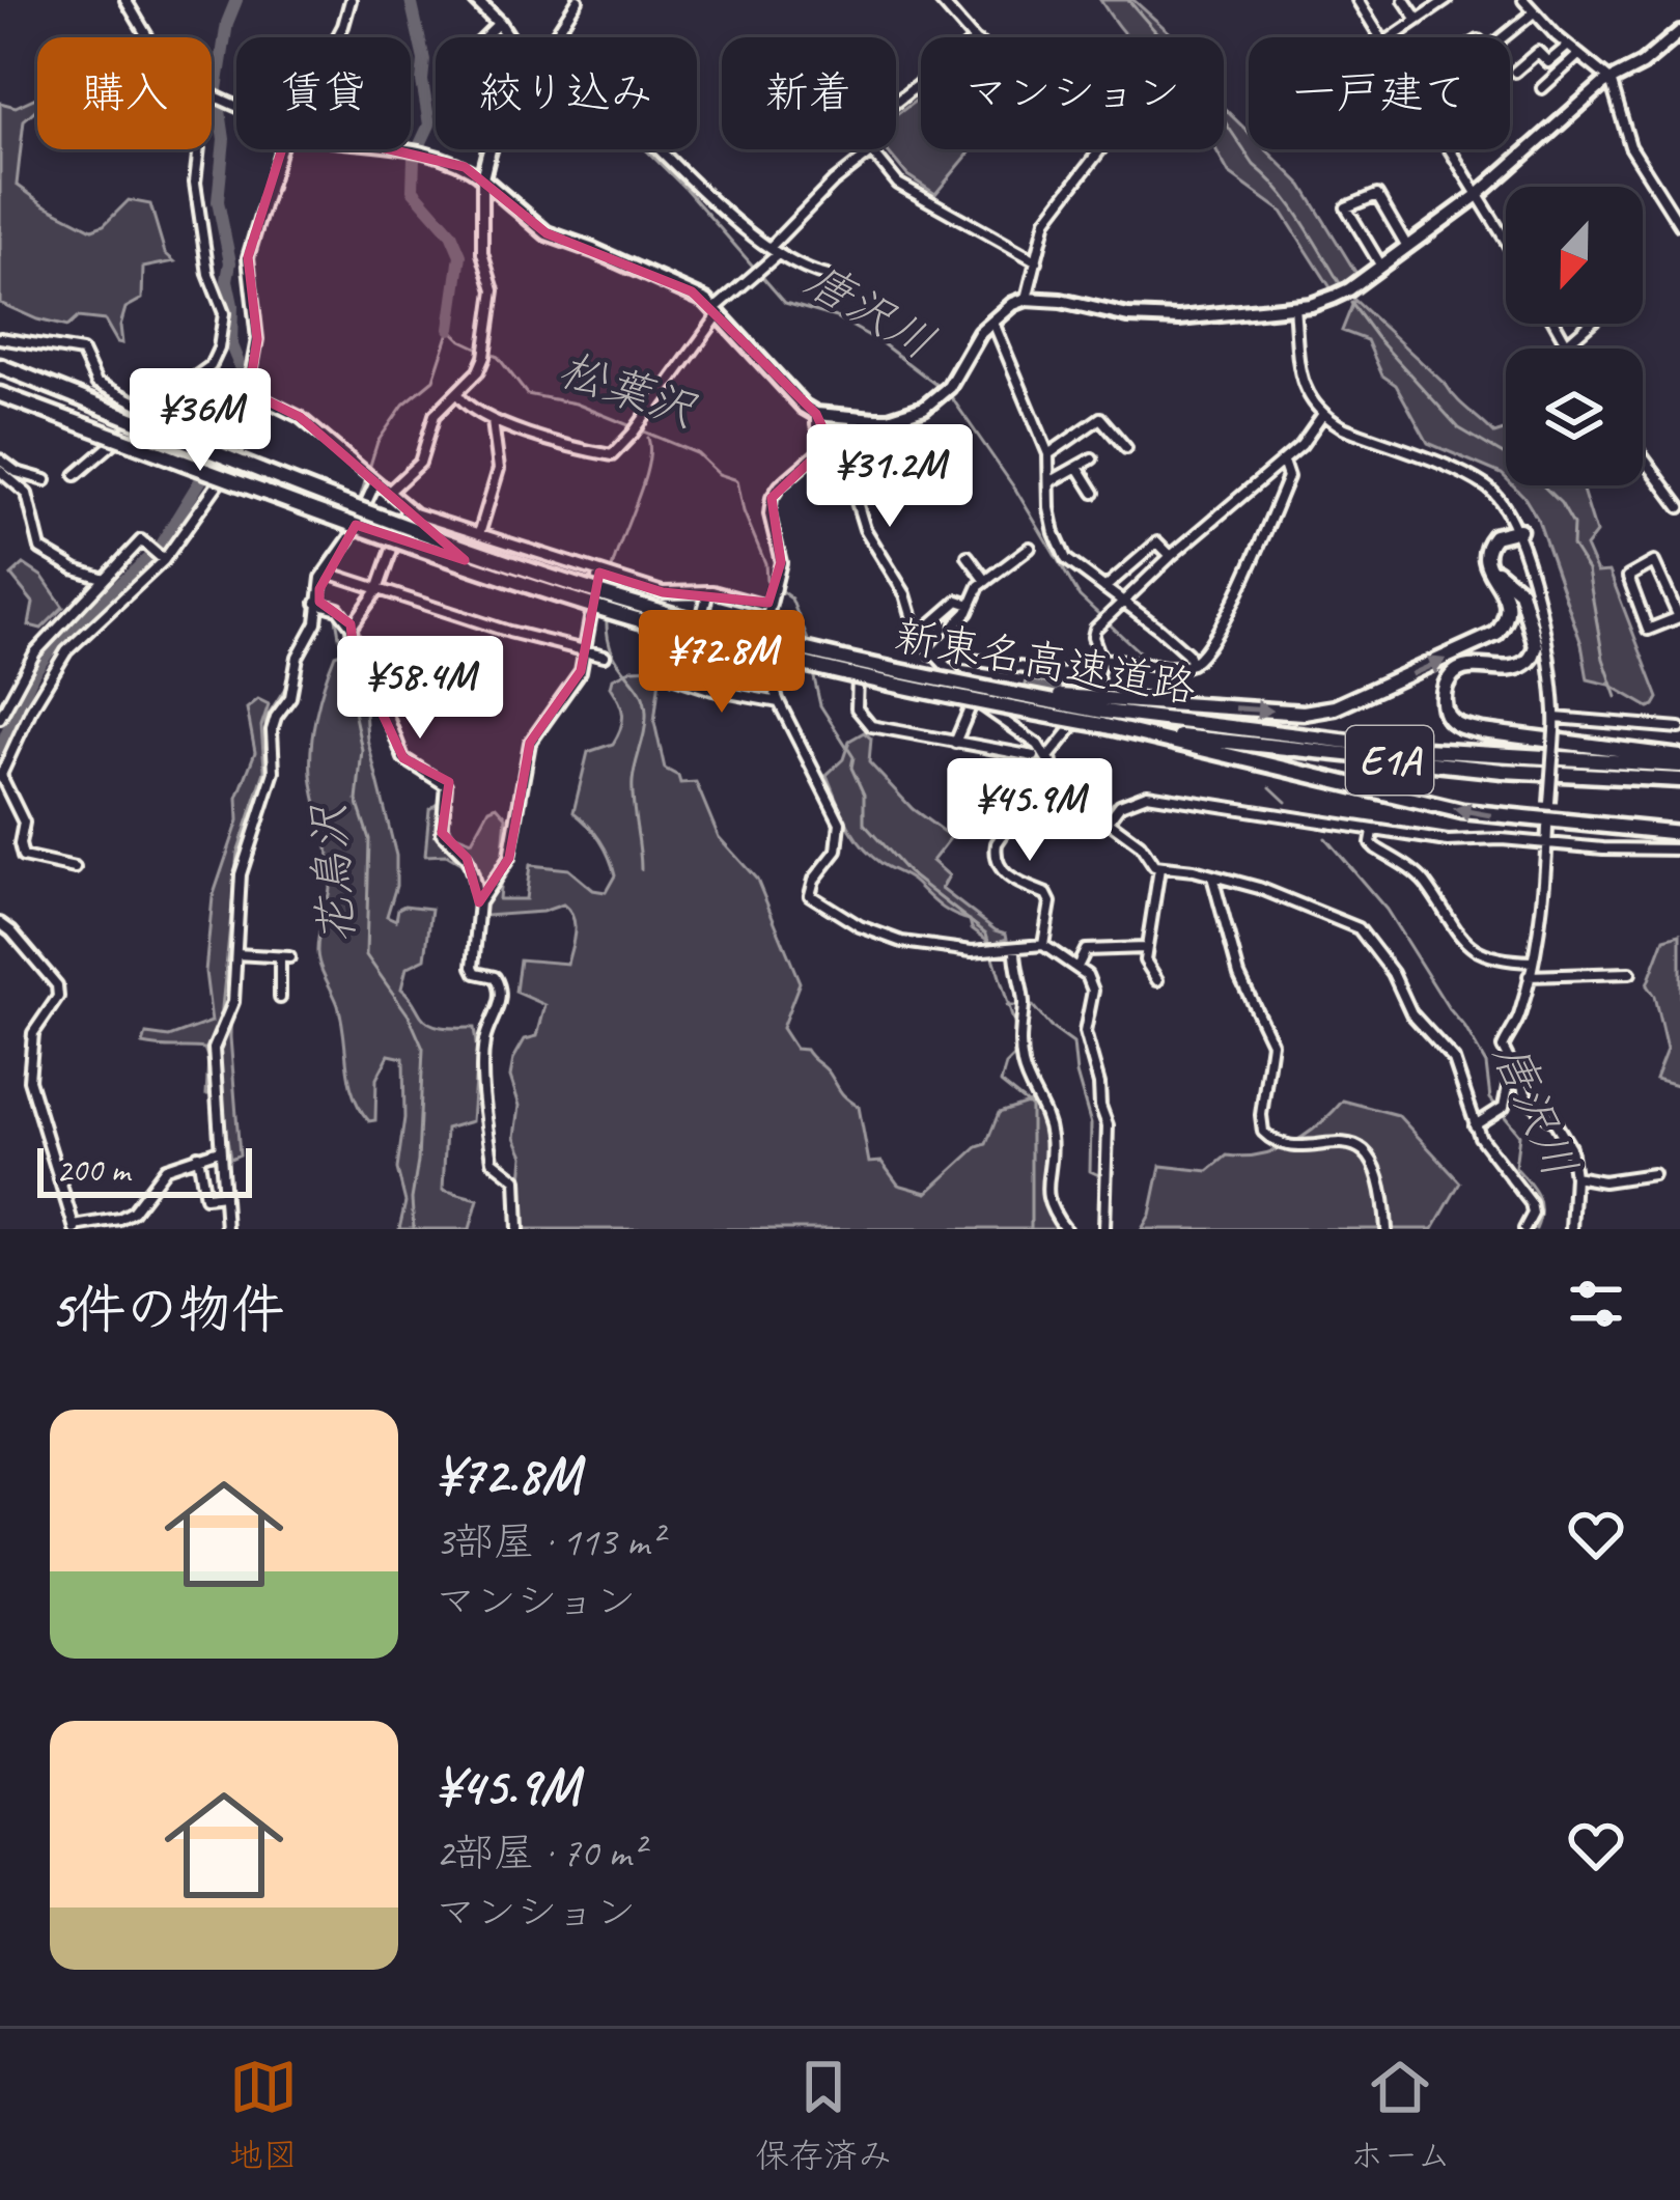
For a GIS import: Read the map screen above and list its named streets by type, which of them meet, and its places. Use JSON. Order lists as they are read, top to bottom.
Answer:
{
  "streets": {
    "highway": ["新東名高速道路", "E1A"]
  },
  "water": ["唐沢川", "松葉沢", "花鳥沢"],
  "scale_bar": "200 m",
  "north": "bottom",
  "page": {
    "chip": [
      "購入",
      "賃貸",
      "絞り込み",
      "新着",
      "マンション",
      "一戸建て"
    ],
    "price": [
      "¥36M",
      "¥31.2M",
      "¥72.8M",
      "¥58.4M",
      "¥45.9M"
    ],
    "scale": "200 m",
    "heading": "5件の物件",
    "list": [
      {
        "name": "¥72.8M",
        "note": "3部屋 · 113 m² · マンション"
      },
      {
        "name": "¥45.9M",
        "note": "2部屋 · 70 m² · マンション"
      }
    ],
    "tabs": ["地図", "保存済み", "ホーム"]
  }
}
